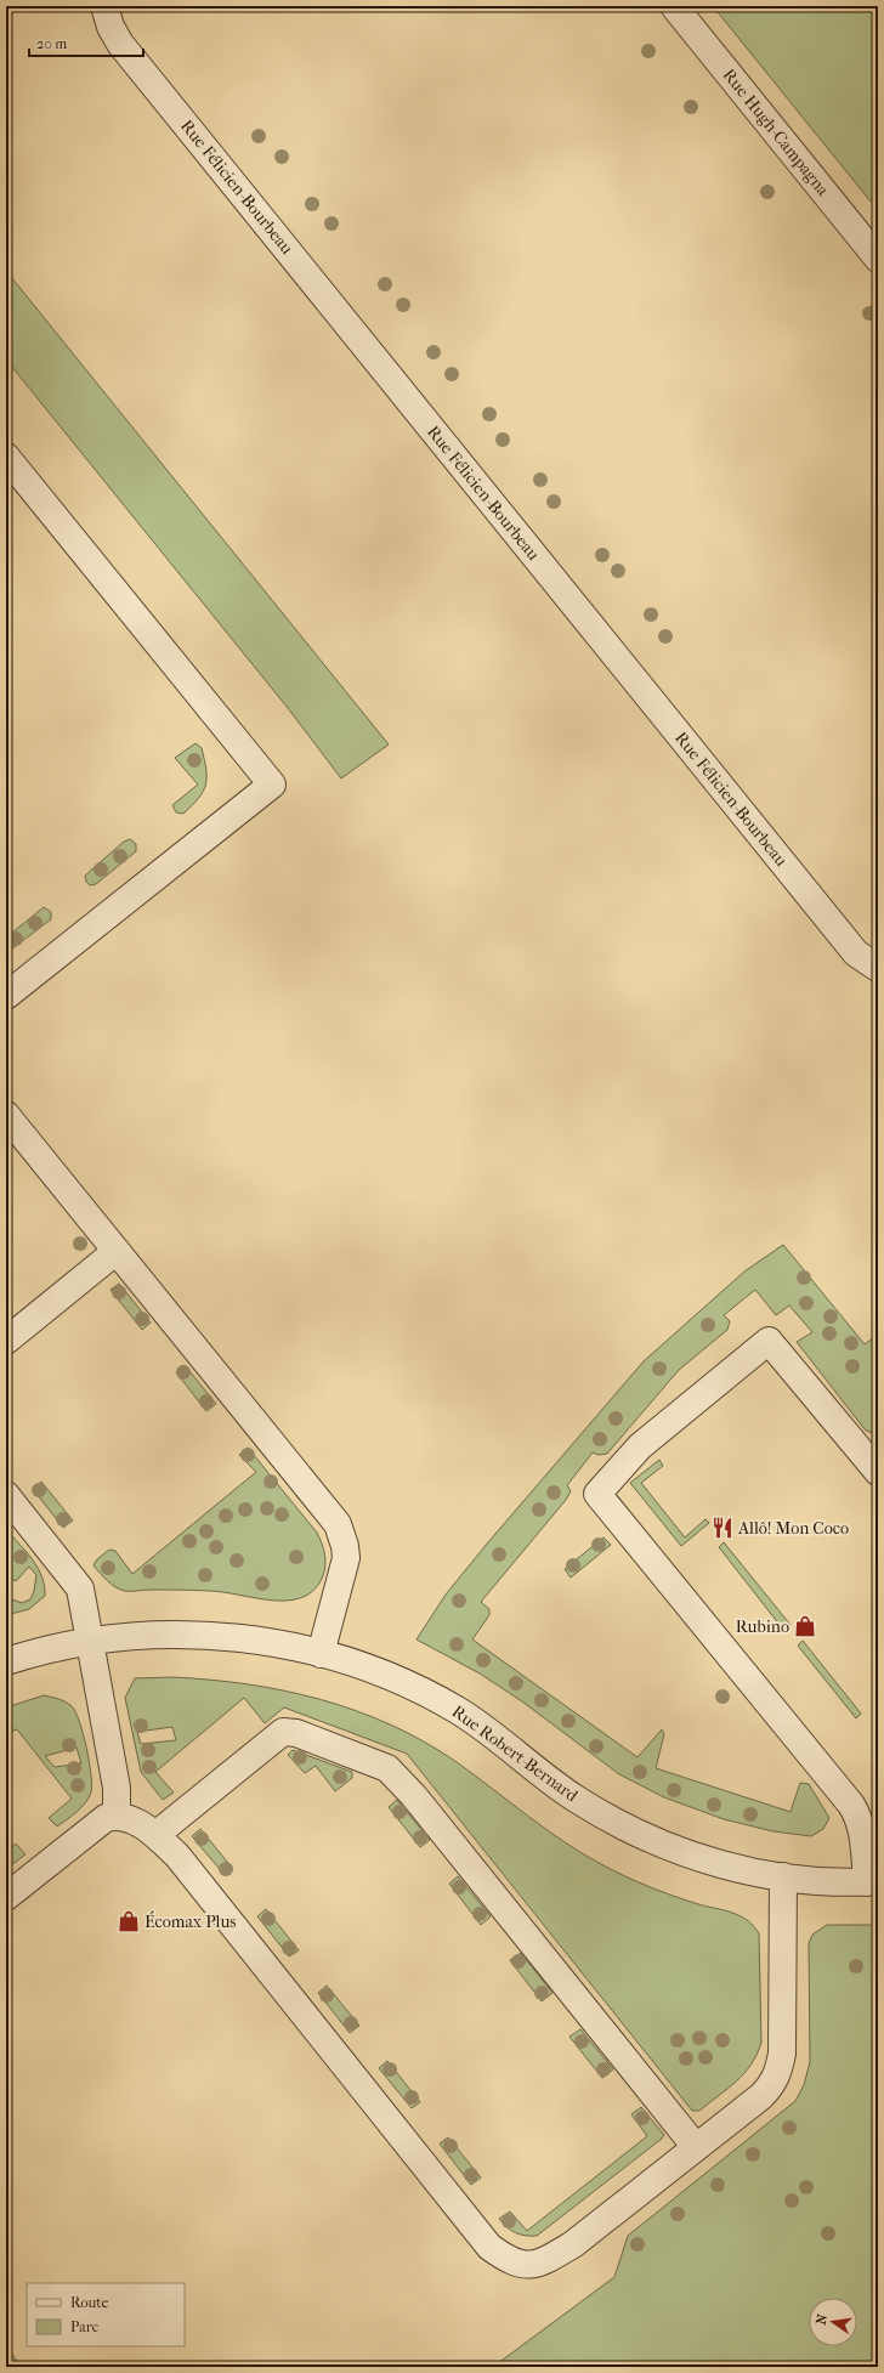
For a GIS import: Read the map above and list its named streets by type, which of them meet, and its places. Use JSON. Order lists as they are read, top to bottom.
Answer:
{
  "streets": {
    "street": ["Rue Hugh-Campagna", "Rue Félicien-Bourbeau", "Rue Robert-Bernard"]
  },
  "places": {
    "restaurant": ["Allô! Mon Coco"],
    "shop": ["Rubino", "Écomax Plus"]
  },
  "legend": ["Route", "Parc"],
  "scale_bar": "20 m",
  "north": "left"
}
